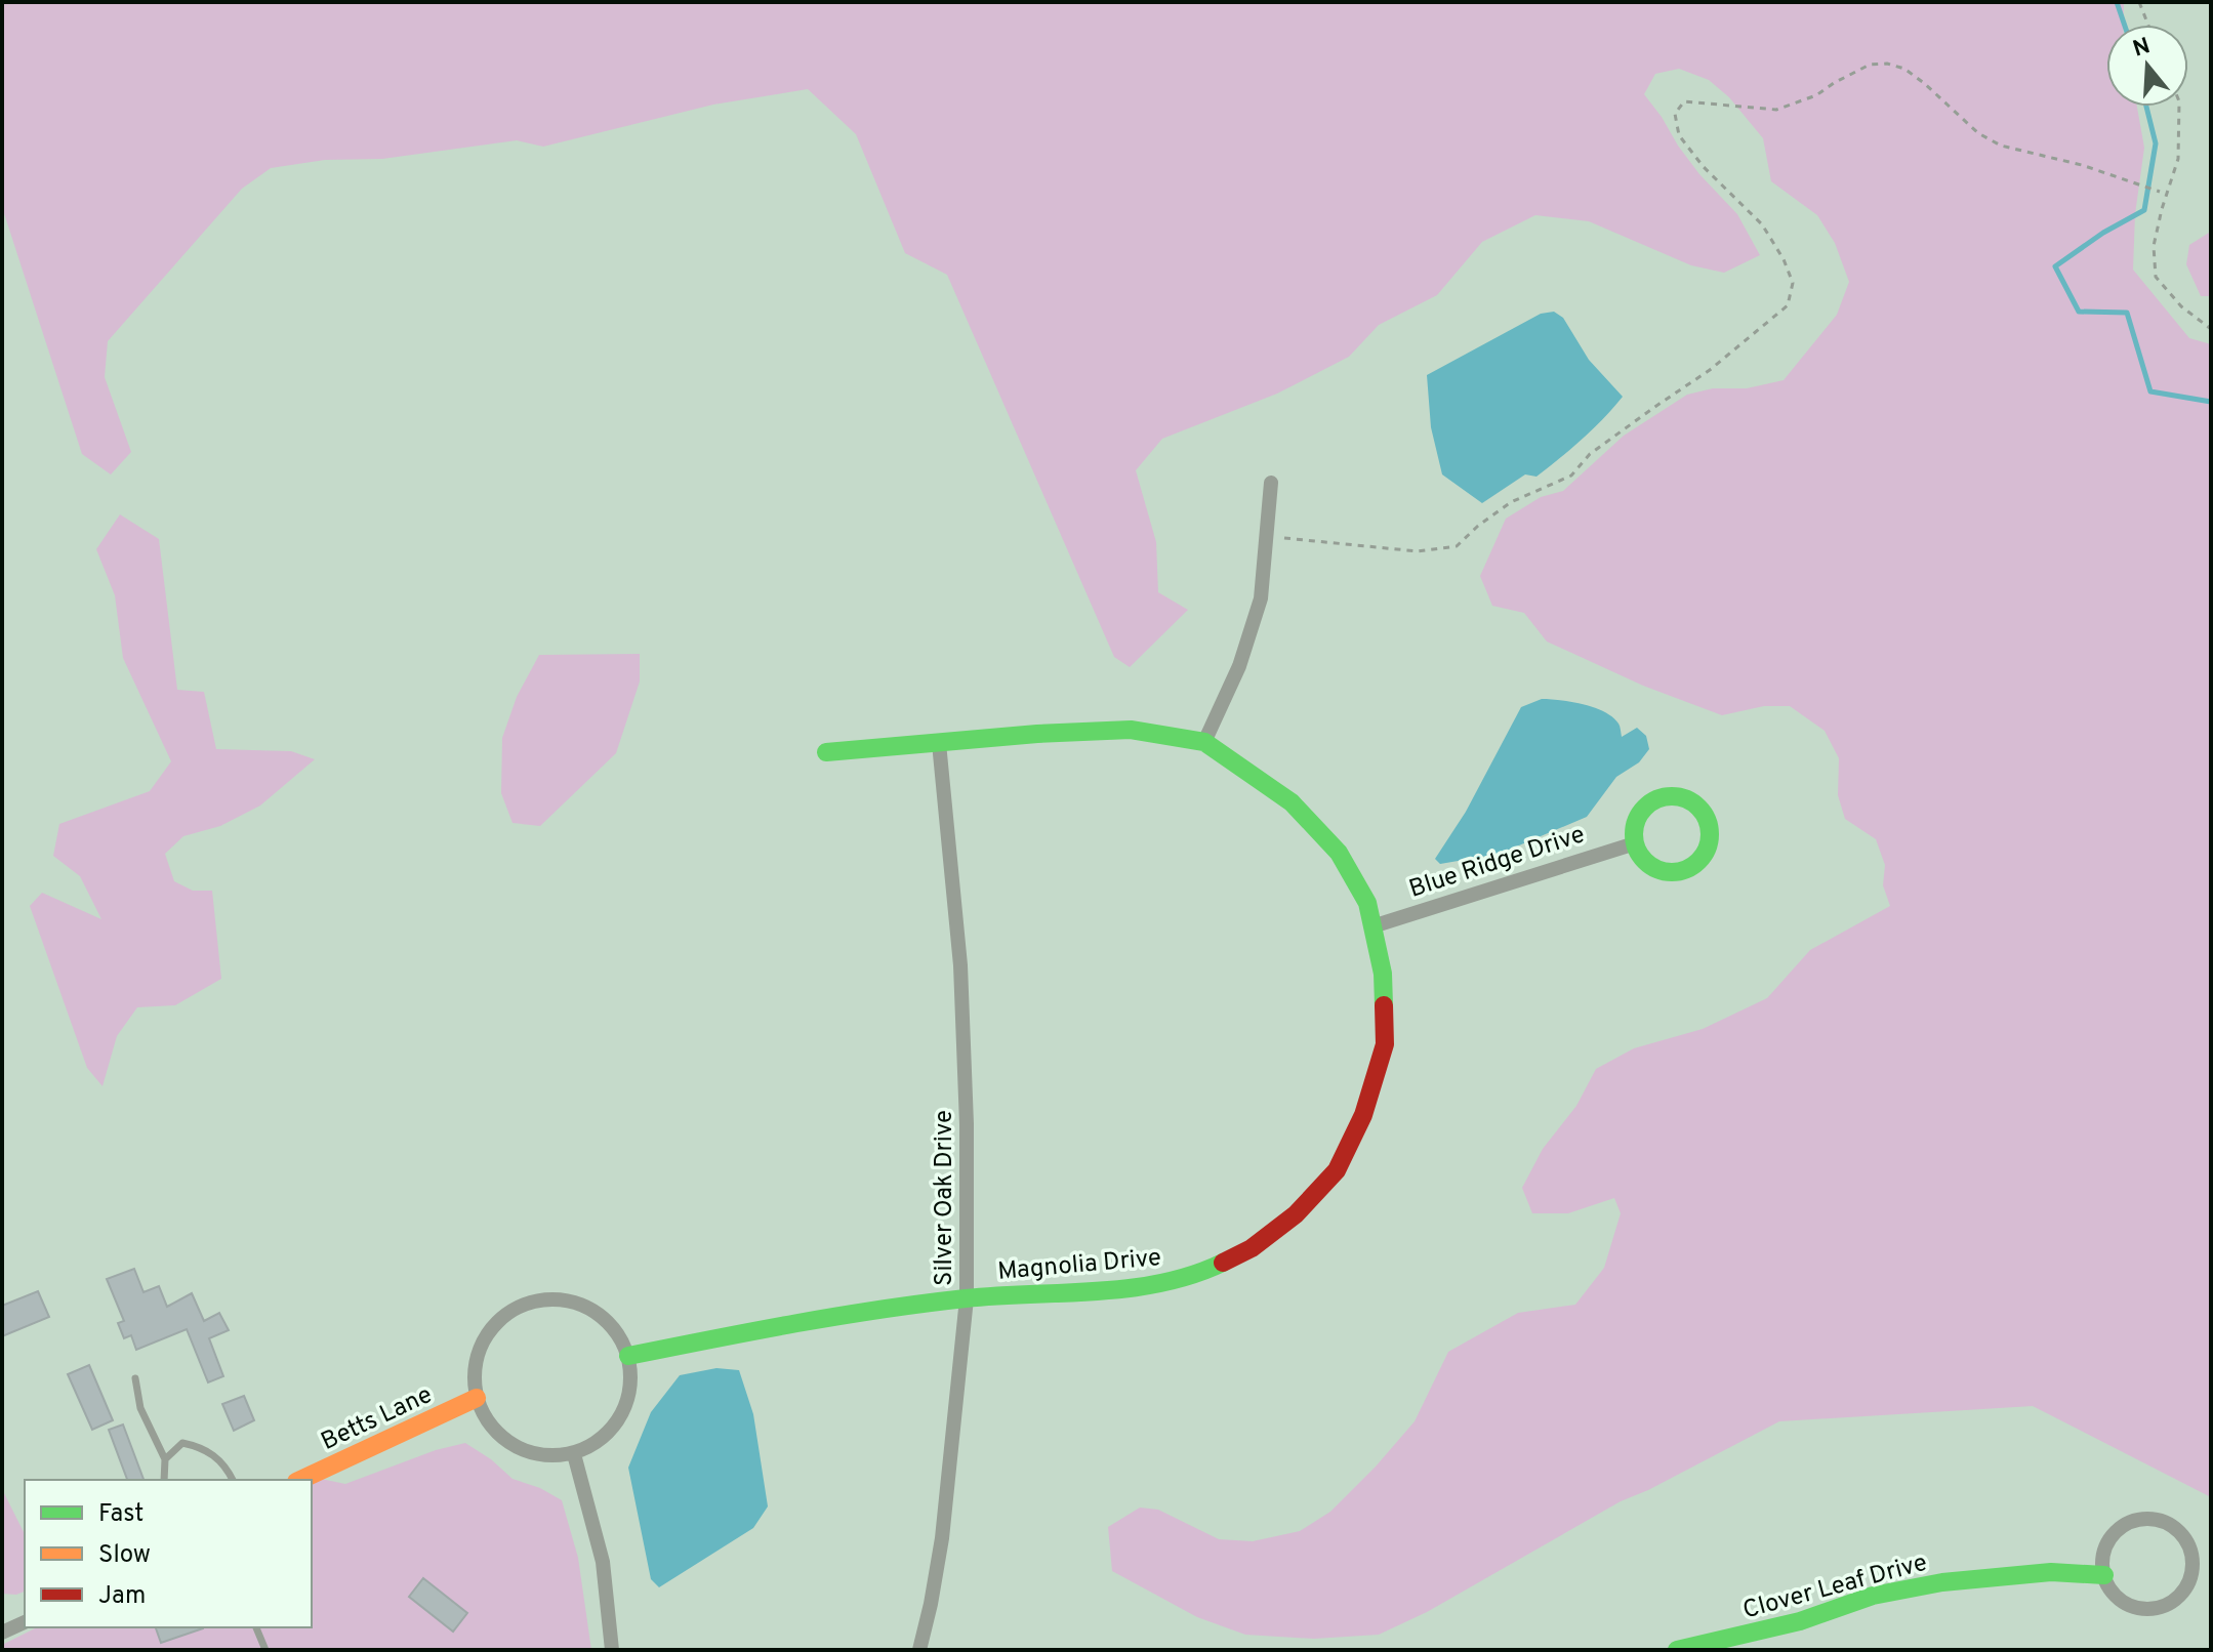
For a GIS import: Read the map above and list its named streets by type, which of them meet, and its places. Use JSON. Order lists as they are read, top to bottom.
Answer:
{
  "streets": {
    "street": [
      "Blue Ridge Drive",
      "Silver Oak Drive",
      "Magnolia Drive",
      "Betts Lane",
      "Clover Leaf Drive"
    ]
  },
  "crossings": [
    ["Blue Ridge Drive", "Magnolia Drive"],
    ["Silver Oak Drive", "Magnolia Drive"],
    ["Magnolia Drive", "Betts Lane"]
  ],
  "legend": ["Fast", "Slow", "Jam"],
  "north": "top"
}
